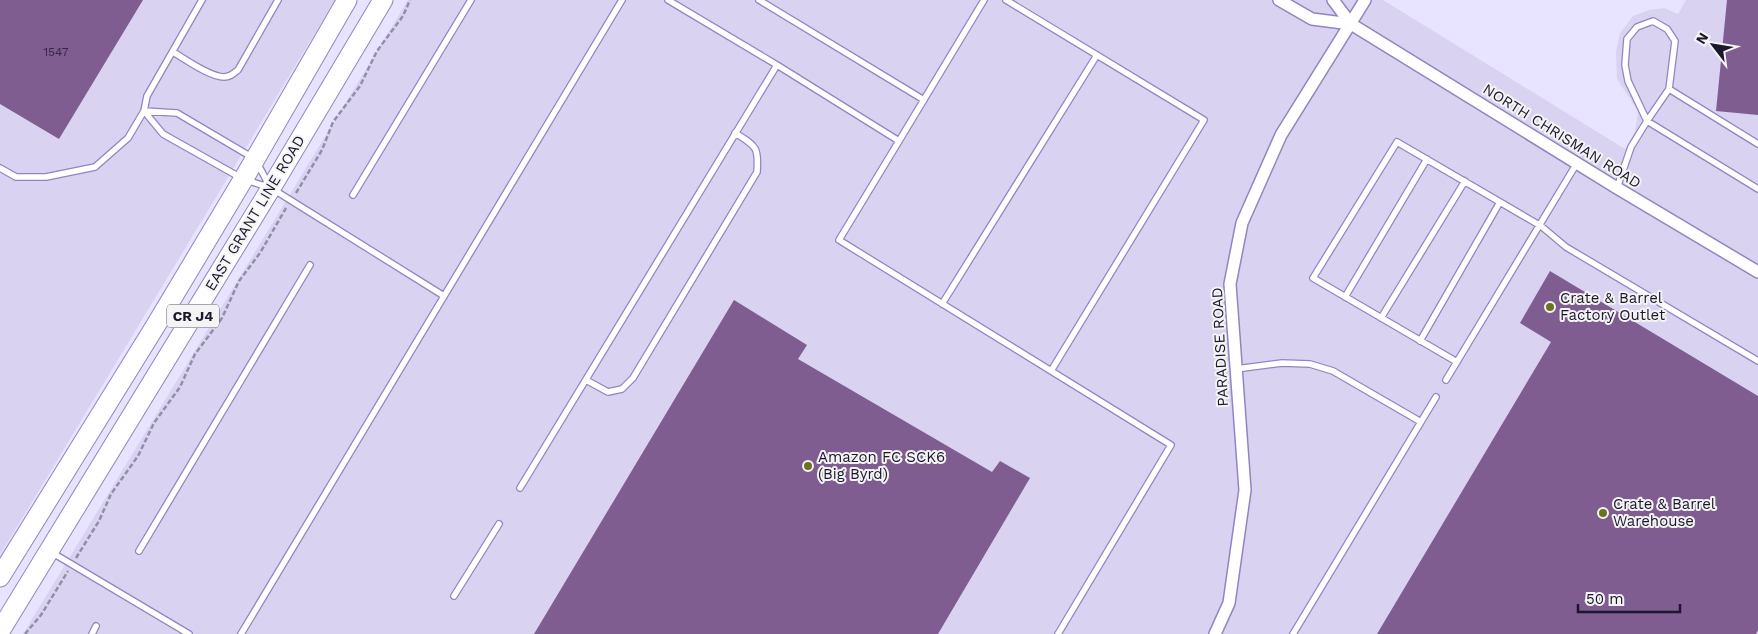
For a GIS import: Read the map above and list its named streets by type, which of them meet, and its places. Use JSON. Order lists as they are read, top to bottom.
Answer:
{
  "streets": {
    "main road": ["EAST GRANT LINE ROAD", "CR J4"],
    "street": ["NORTH CHRISMAN ROAD", "PARADISE ROAD"]
  },
  "crossings": [
    ["NORTH CHRISMAN ROAD", "PARADISE ROAD"]
  ],
  "places": ["Crate & Barrel Factory Outlet", "Amazon FC SCK6 (Big Byrd)", "Crate & Barrel Warehouse"],
  "house_numbers": ["1547"],
  "scale_bar": "50 m",
  "north": "top left"
}
